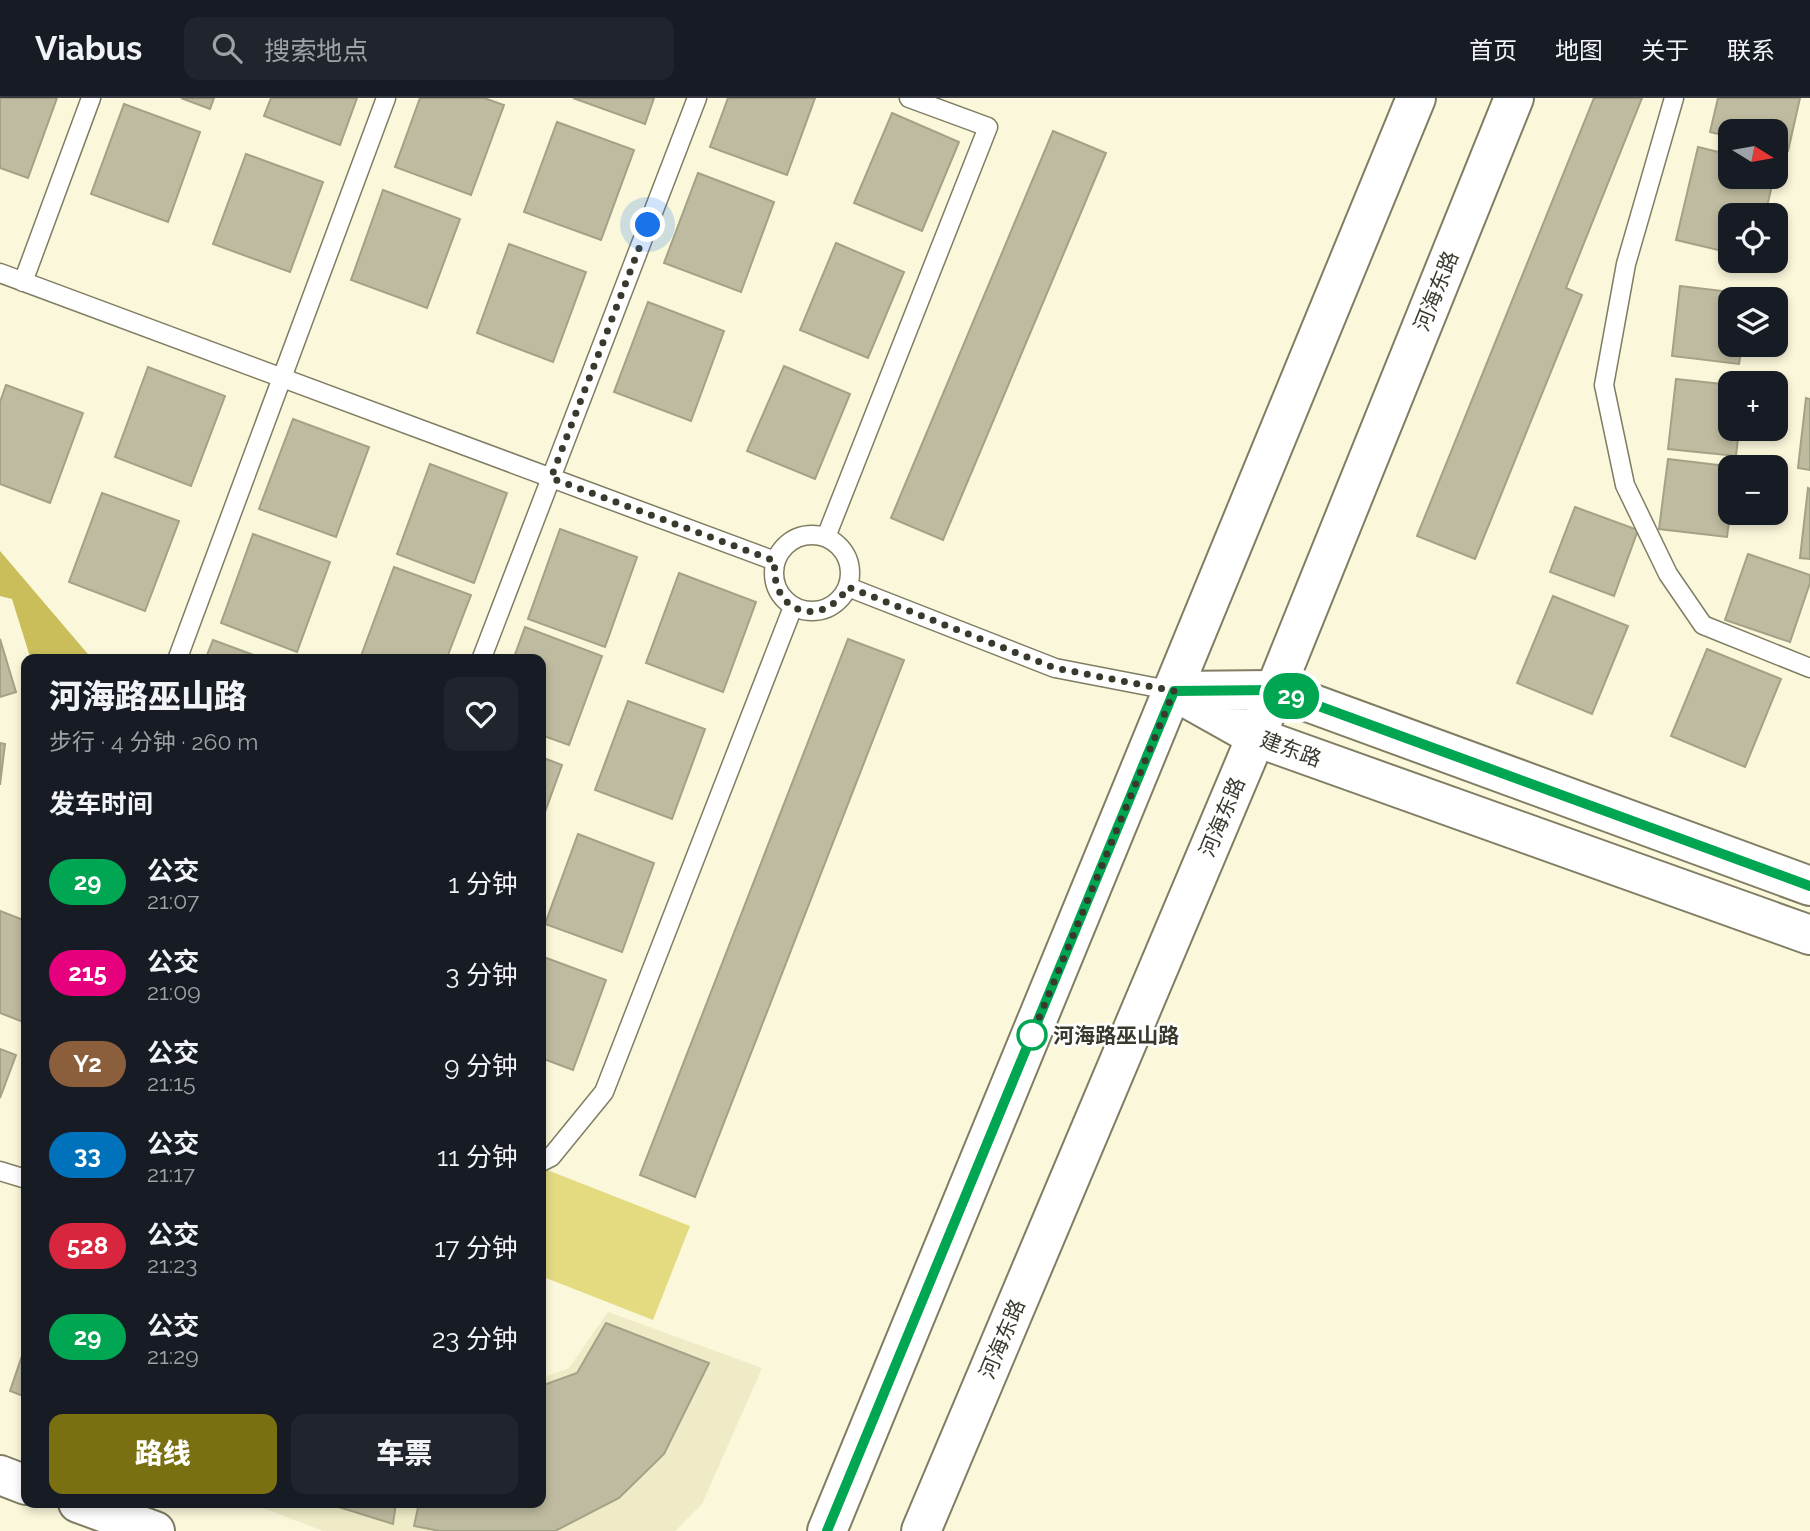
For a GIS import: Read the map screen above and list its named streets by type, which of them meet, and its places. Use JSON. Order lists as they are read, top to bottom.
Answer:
{
  "streets": {
    "main road": ["河海东路", "建东路"]
  },
  "crossings": [
    ["河海东路", "建东路"]
  ],
  "places": ["河海路巫山路"],
  "lines": ["bus line 29"],
  "north": "right",
  "page": {
    "header": "Viabus",
    "search": "搜索地点",
    "nav": [
      "首页",
      "地图",
      "关于",
      "联系"
    ],
    "on_map": "29",
    "map_buttons": ["+", "−"],
    "heading": [
      ["河海路巫山路", "步行 · 4 分钟 · 260 m"],
      "发车时间"
    ],
    "list": [
      {
        "mark": "29",
        "name": "公交",
        "note": "21:07",
        "value": "1 分钟"
      },
      {
        "mark": "215",
        "name": "公交",
        "note": "21:09",
        "value": "3 分钟"
      },
      {
        "mark": "Y2",
        "name": "公交",
        "note": "21:15",
        "value": "9 分钟"
      },
      {
        "mark": "33",
        "name": "公交",
        "note": "21:17",
        "value": "11 分钟"
      },
      {
        "mark": "528",
        "name": "公交",
        "note": "21:23",
        "value": "17 分钟"
      },
      {
        "mark": "29",
        "name": "公交",
        "note": "21:29",
        "value": "23 分钟"
      }
    ],
    "buttons": ["路线", "车票"]
  }
}
